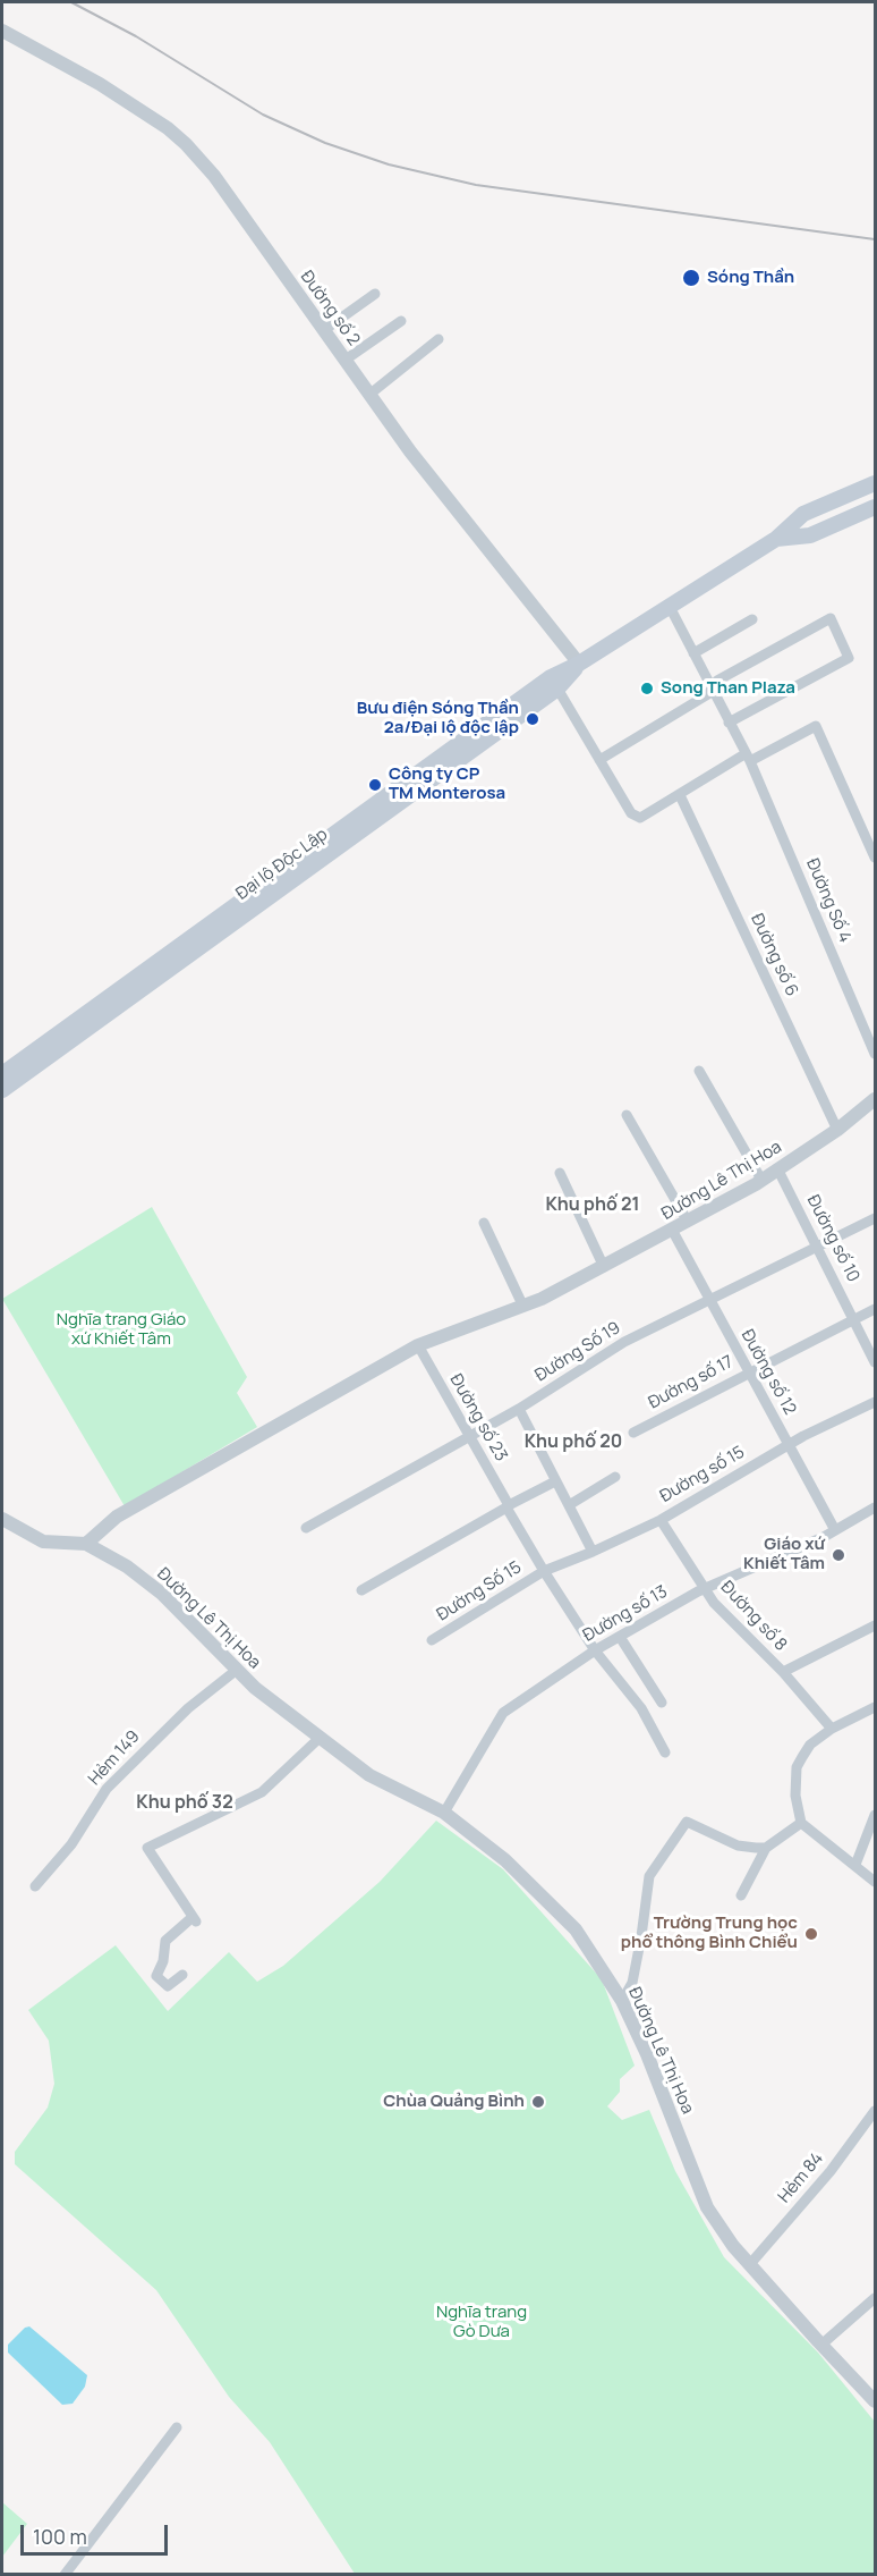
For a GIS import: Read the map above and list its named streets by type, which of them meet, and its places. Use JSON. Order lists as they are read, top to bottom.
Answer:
{
  "streets": {
    "main road": ["Đại lộ Độc Lập"],
    "street": [
      "Đường số 2",
      "Đường Số 4",
      "Đường số 6",
      "Đường Lê Thị Hoa",
      "Đường số 10",
      "Đường Số 19",
      "Đường số 12",
      "Đường số 17",
      "Đường số 23",
      "Đường số 15",
      "Đường Số 15",
      "Đường số 13",
      "Đường số 8",
      "Hẻm 149",
      "Hẻm 84"
    ]
  },
  "crossings": [
    ["Đường số 2", "Đại lộ Độc Lập"],
    ["Đại lộ Độc Lập", "Đường Số 4"],
    ["Đường số 6", "Đường Lê Thị Hoa"],
    ["Đường Lê Thị Hoa", "Đường số 10"],
    ["Đường Lê Thị Hoa", "Đường số 12"],
    ["Đường Lê Thị Hoa", "Đường số 23"],
    ["Đường Lê Thị Hoa", "Đường số 13"],
    ["Đường Lê Thị Hoa", "Hẻm 149"],
    ["Đường Lê Thị Hoa", "Hẻm 84"],
    ["Đường số 10", "Đường Số 19"],
    ["Đường số 10", "Đường số 17"],
    ["Đường Số 19", "Đường số 12"],
    ["Đường Số 19", "Đường số 23"],
    ["Đường số 12", "Đường số 17"],
    ["Đường số 12", "Đường số 15"],
    ["Đường số 12", "Đường số 13"],
    ["Đường số 23", "Đường số 15"],
    ["Đường số 23", "Đường Số 15"],
    ["Đường số 23", "Đường số 13"],
    ["Đường số 15", "Đường Số 15"],
    ["Đường số 15", "Đường số 8"],
    ["Đường số 13", "Đường số 8"]
  ],
  "districts": ["Khu phố 21", "Khu phố 20", "Khu phố 32"],
  "parks": ["Nghĩa trang Giáo xứ Khiết Tâm", "Nghĩa trang Gò Dưa"],
  "places": [
    "Sóng Thần",
    "Song Than Plaza",
    "Bưu điện Sóng Thần 2a/Đại lộ độc lập",
    "Công ty CP TM Monterosa",
    "Giáo xứ Khiết Tâm",
    "Trường Trung học phổ thông Bình Chiểu",
    "Chùa Quảng Bình"
  ],
  "scale_bar": "100 m"
}
